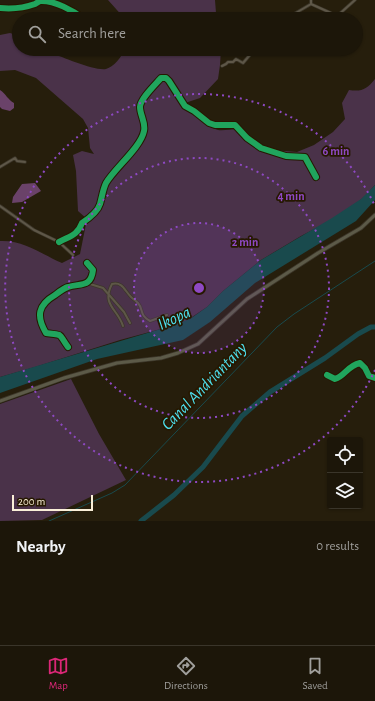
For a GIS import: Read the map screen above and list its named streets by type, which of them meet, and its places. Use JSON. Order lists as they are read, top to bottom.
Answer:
{
  "water": ["Ikopa", "Canal Andriantany"],
  "scale_bar": "200 m",
  "page": {
    "search": "Search here",
    "scale": "200 m",
    "heading": ["Nearby", "0 results"],
    "nav": ["Map", "Directions", "Saved"]
  },
  "rings": ["6 min", "4 min", "2 min"]
}
